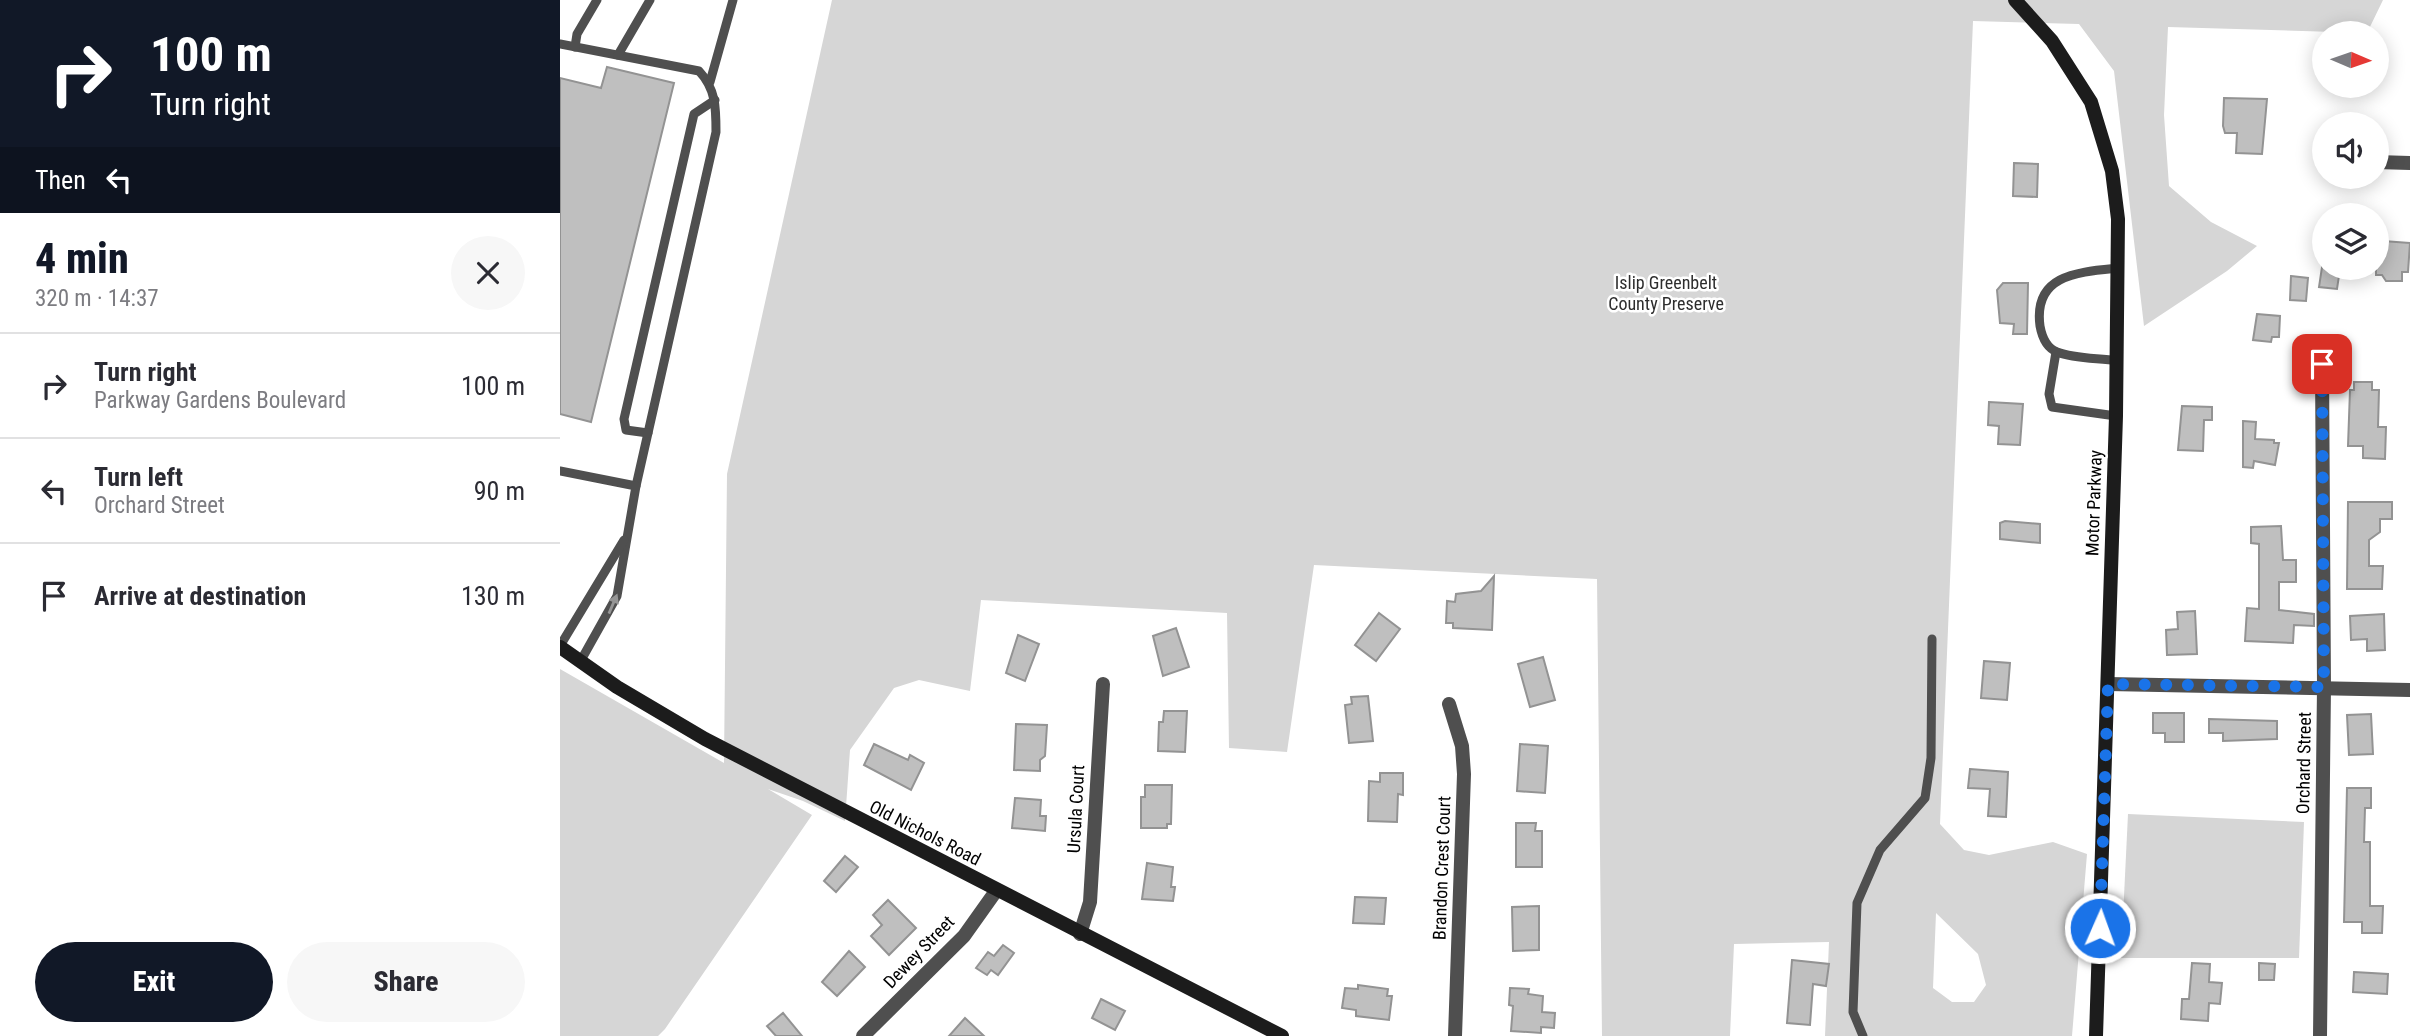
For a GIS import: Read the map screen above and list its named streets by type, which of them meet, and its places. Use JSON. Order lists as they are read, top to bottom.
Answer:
{
  "streets": {
    "main road": ["Motor Parkway", "Old Nichols Road"],
    "street": [
      "Orchard Street",
      "Ursula Court",
      "Brandon Crest Court",
      "Dewey Street"
    ]
  },
  "crossings": [
    ["Ursula Court", "Old Nichols Road"],
    ["Old Nichols Road", "Dewey Street"]
  ],
  "parks": ["Islip Greenbelt County Preserve"],
  "north": "right",
  "page": {
    "turn": ["100 m", "Turn right"],
    "then": "Then",
    "heading": ["4 min", "320 m · 14:37"],
    "list": [
      {
        "name": "Turn right",
        "note": "Parkway Gardens Boulevard",
        "value": "100 m"
      },
      {
        "name": "Turn left",
        "note": "Orchard Street",
        "value": "90 m"
      },
      {
        "name": "Arrive at destination",
        "value": "130 m"
      }
    ],
    "buttons": ["Exit", "Share"]
  }
}
